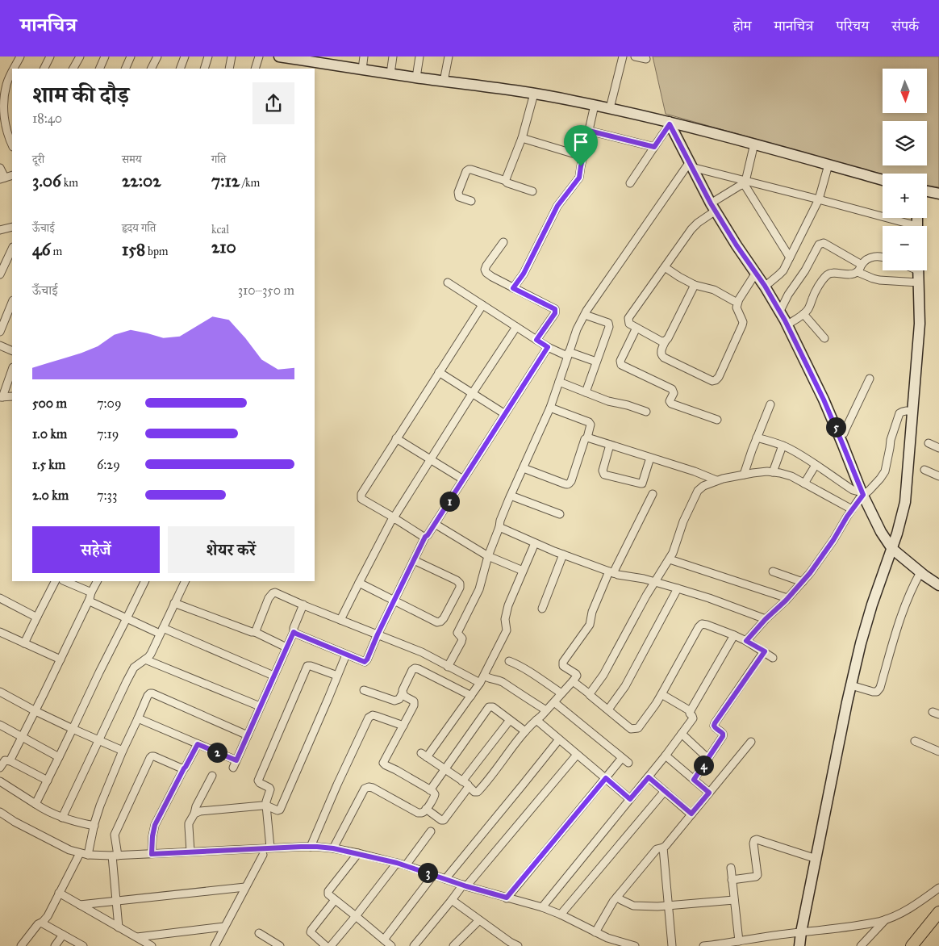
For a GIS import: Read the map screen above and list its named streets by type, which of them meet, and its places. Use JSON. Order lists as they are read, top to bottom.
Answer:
{
  "north": "bottom",
  "page": {
    "header": "मानचित्र",
    "nav": [
      "होम",
      "मानचित्र",
      "परिचय",
      "संपर्क"
    ],
    "map_buttons": ["+", "−"],
    "heading": ["शाम की दौड़", "18:40"],
    "stats": [
      ["दूरी", "3.06 km"],
      ["समय", "22:02"],
      ["गति", "7:12 /km"],
      ["ऊँचाई", "46 m"],
      ["हृदय गति", "158 bpm"],
      ["kcal", "210"]
    ],
    "chart": ["ऊँचाई", "310–350 m"],
    "list": [
      {
        "name": "500 m",
        "note": "7:09"
      },
      {
        "name": "1.0 km",
        "note": "7:19"
      },
      {
        "name": "1.5 km",
        "note": "6:29"
      },
      {
        "name": "2.0 km",
        "note": "7:33"
      }
    ],
    "pins": [
      "5",
      "1",
      "2",
      "4",
      "3"
    ],
    "buttons": ["सहेजें", "शेयर करें"]
  }
}
